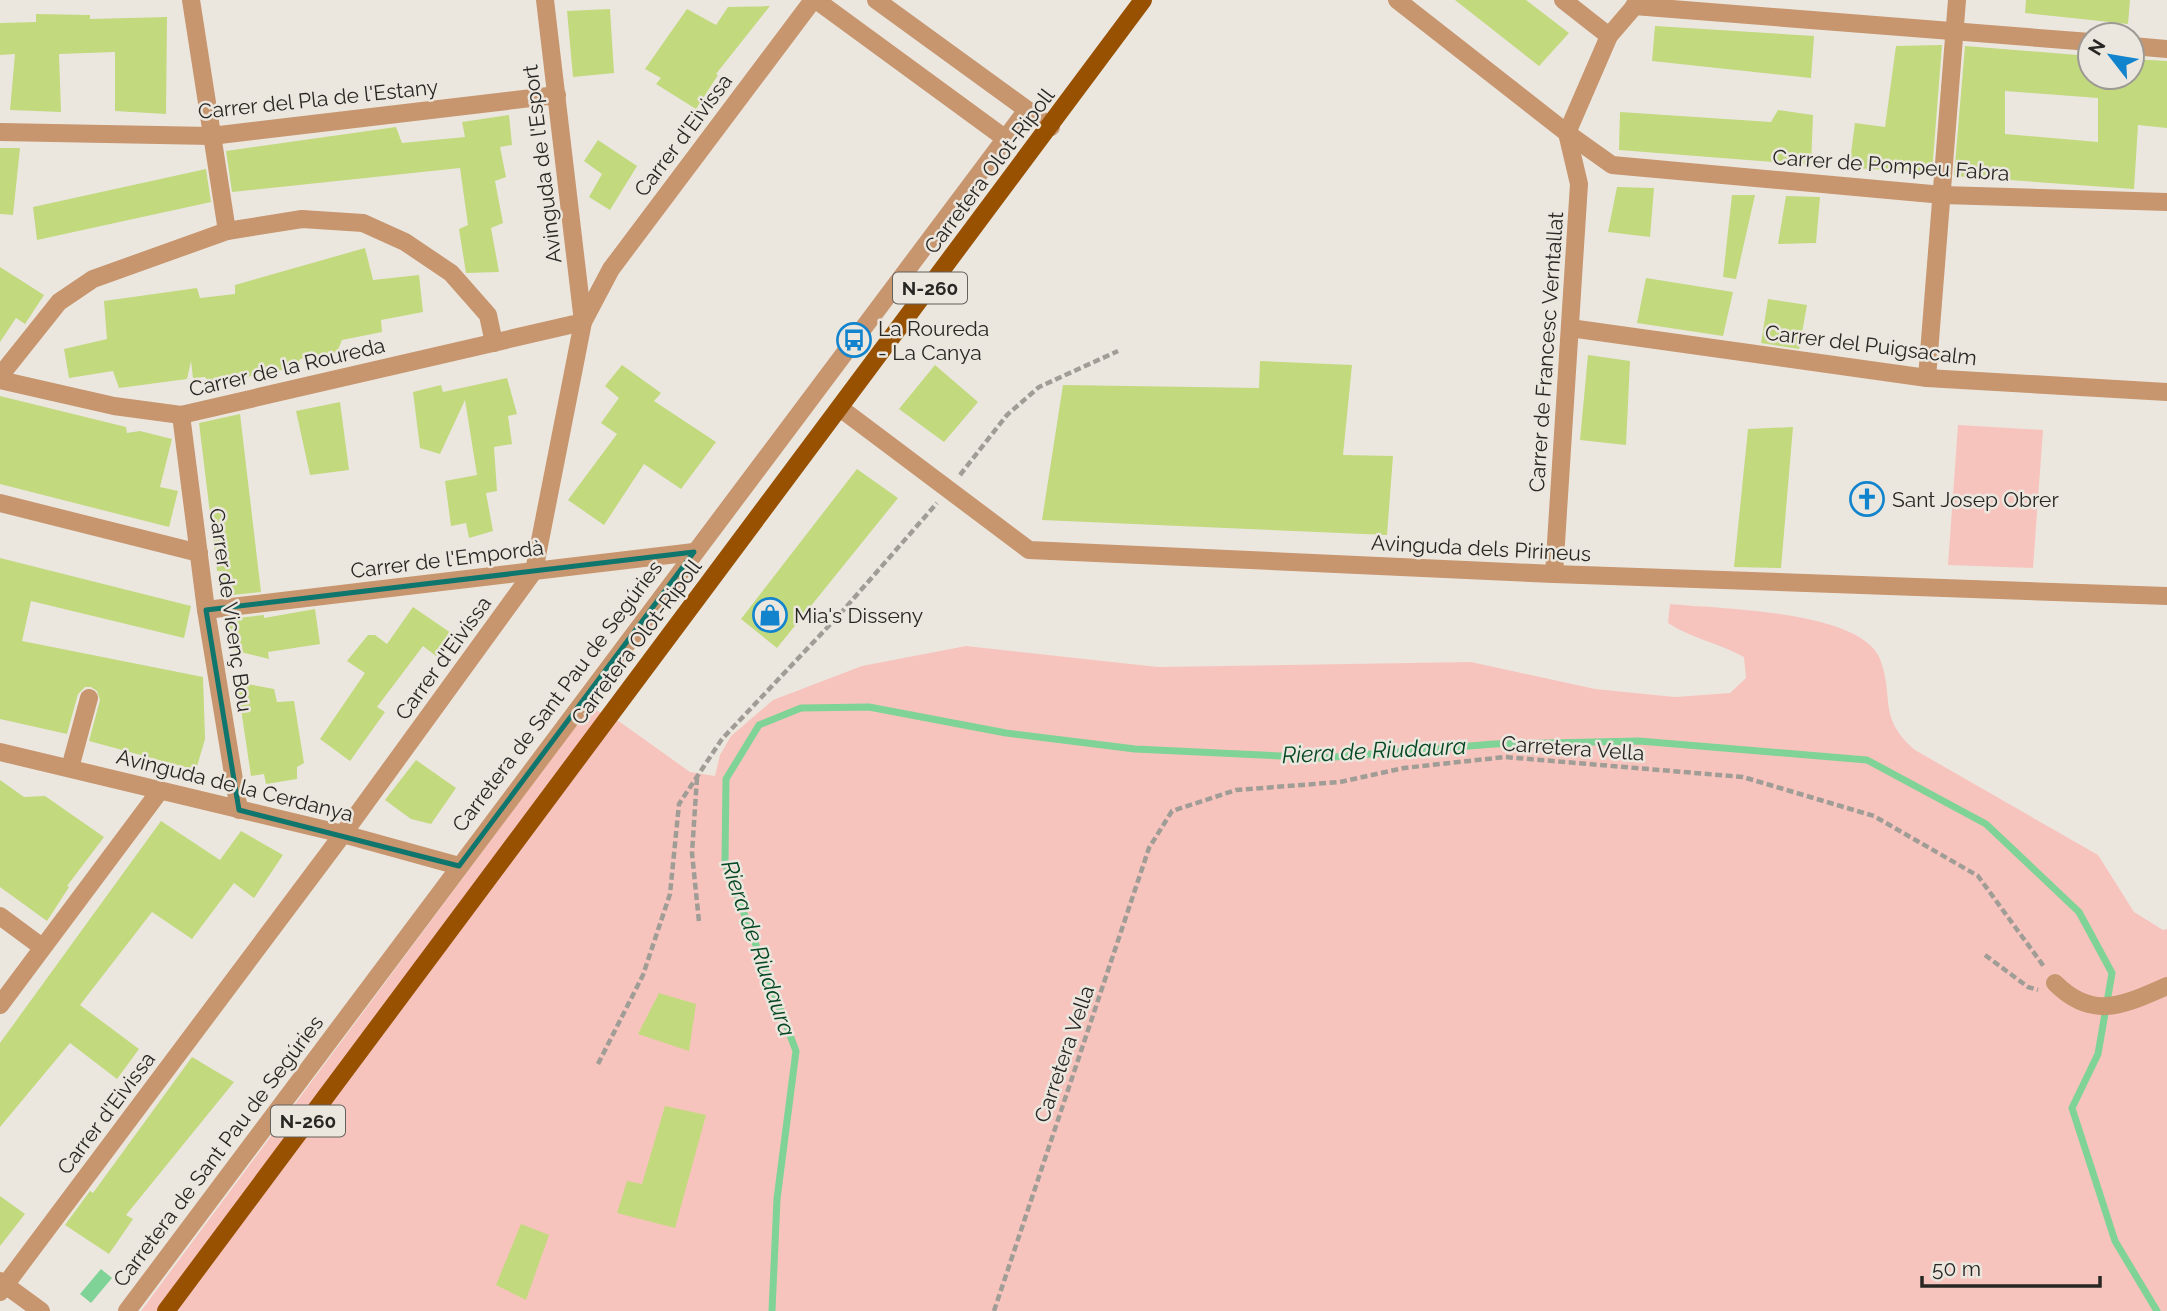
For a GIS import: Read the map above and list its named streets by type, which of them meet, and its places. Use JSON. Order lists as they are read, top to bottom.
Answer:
{
  "streets": {
    "main road": ["Carretera Olot-Ripoll", "N-260"],
    "street": [
      "Carrer del Pla de l'Estany",
      "Carrer d'Eivissa",
      "Avinguda de l'Esport",
      "Carrer de Pompeu Fabra",
      "Carrer del Puigsacalm",
      "Carrer de Francesc Verntallat",
      "Carrer de la Roureda",
      "Avinguda dels Pirineus",
      "Carrer de l'Empordà",
      "Carrer de Vicenç Bou",
      "Carretera de Sant Pau de Segúries",
      "Avinguda de la Cerdanya"
    ],
    "path": ["Carretera Vella"]
  },
  "crossings": [
    ["Carrer del Pla de l'Estany", "Avinguda de l'Esport"],
    ["Carrer d'Eivissa", "Avinguda de l'Esport"],
    ["Carrer d'Eivissa", "Carrer de la Roureda"],
    ["Carrer d'Eivissa", "Carrer de l'Empordà"],
    ["Carrer d'Eivissa", "Avinguda de la Cerdanya"],
    ["Avinguda de l'Esport", "Carrer de la Roureda"],
    ["Carrer de Pompeu Fabra", "Carrer de Francesc Verntallat"],
    ["Carretera Olot-Ripoll", "Avinguda dels Pirineus"],
    ["Carrer del Puigsacalm", "Carrer de Francesc Verntallat"],
    ["Carrer de Francesc Verntallat", "Avinguda dels Pirineus"],
    ["Carrer de la Roureda", "Carrer de Vicenç Bou"],
    ["Carrer de l'Empordà", "Carrer de Vicenç Bou"],
    ["Carrer de l'Empordà", "Carretera de Sant Pau de Segúries"],
    ["Carrer de Vicenç Bou", "Avinguda de la Cerdanya"],
    ["Carretera de Sant Pau de Segúries", "Avinguda de la Cerdanya"]
  ],
  "water": ["Riera de Riudaura"],
  "places": {
    "bus stop": ["La Roureda - La Canya"],
    "church": ["Sant Josep Obrer"],
    "shop": ["Mia's Disseny"]
  },
  "scale_bar": "50 m",
  "north": "top left"
}
